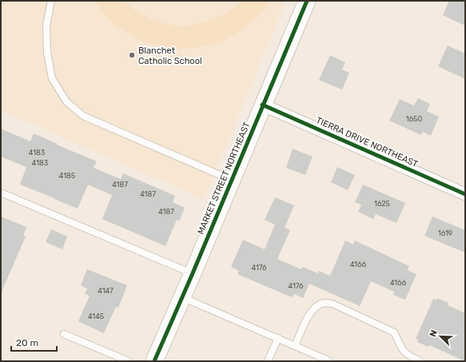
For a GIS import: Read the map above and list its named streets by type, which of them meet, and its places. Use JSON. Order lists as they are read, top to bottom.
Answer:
{
  "streets": {
    "main road": ["MARKET STREET NORTHEAST"],
    "street": ["TIERRA DRIVE NORTHEAST"]
  },
  "crossings": [
    ["TIERRA DRIVE NORTHEAST", "MARKET STREET NORTHEAST"]
  ],
  "places": ["Blanchet Catholic School"],
  "house_numbers": [
    "1650",
    "4183",
    "4183",
    "4185",
    "4187",
    "4187",
    "1625",
    "4187",
    "1619",
    "4166",
    "4176",
    "4166",
    "4176",
    "4147",
    "4145"
  ],
  "scale_bar": "20 m",
  "north": "top left"
}
